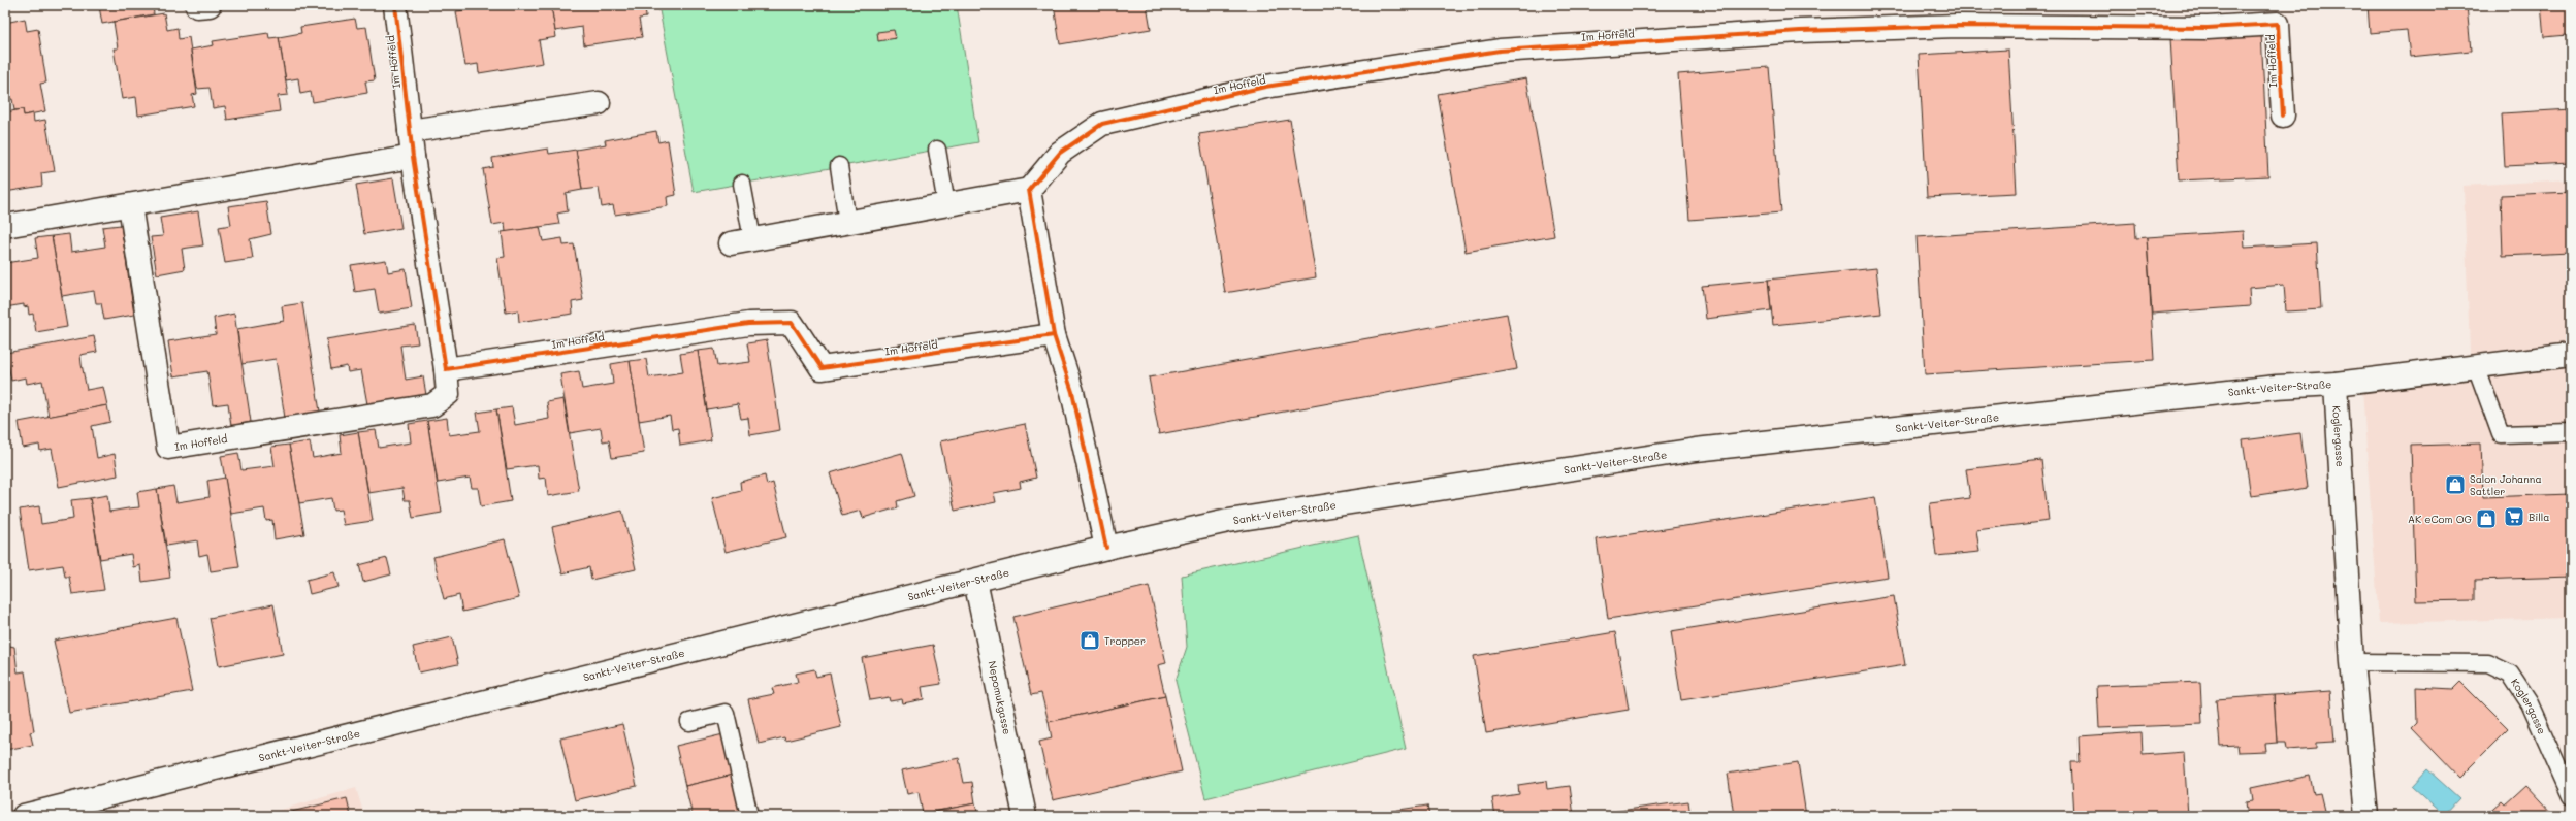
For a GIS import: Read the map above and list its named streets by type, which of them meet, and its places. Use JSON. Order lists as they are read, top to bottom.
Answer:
{
  "streets": {
    "street": [
      "Im Hoffeld",
      "Sankt-Veiter-Straße",
      "Koglergasse",
      "Nepomukgasse"
    ]
  },
  "crossings": [
    ["Sankt-Veiter-Straße", "Koglergasse"],
    ["Sankt-Veiter-Straße", "Nepomukgasse"]
  ],
  "places": {
    "shop": ["Salon Johanna Sattler", "AK eCom OG", "Tropper"],
    "supermarket": ["Billa"]
  }
}
